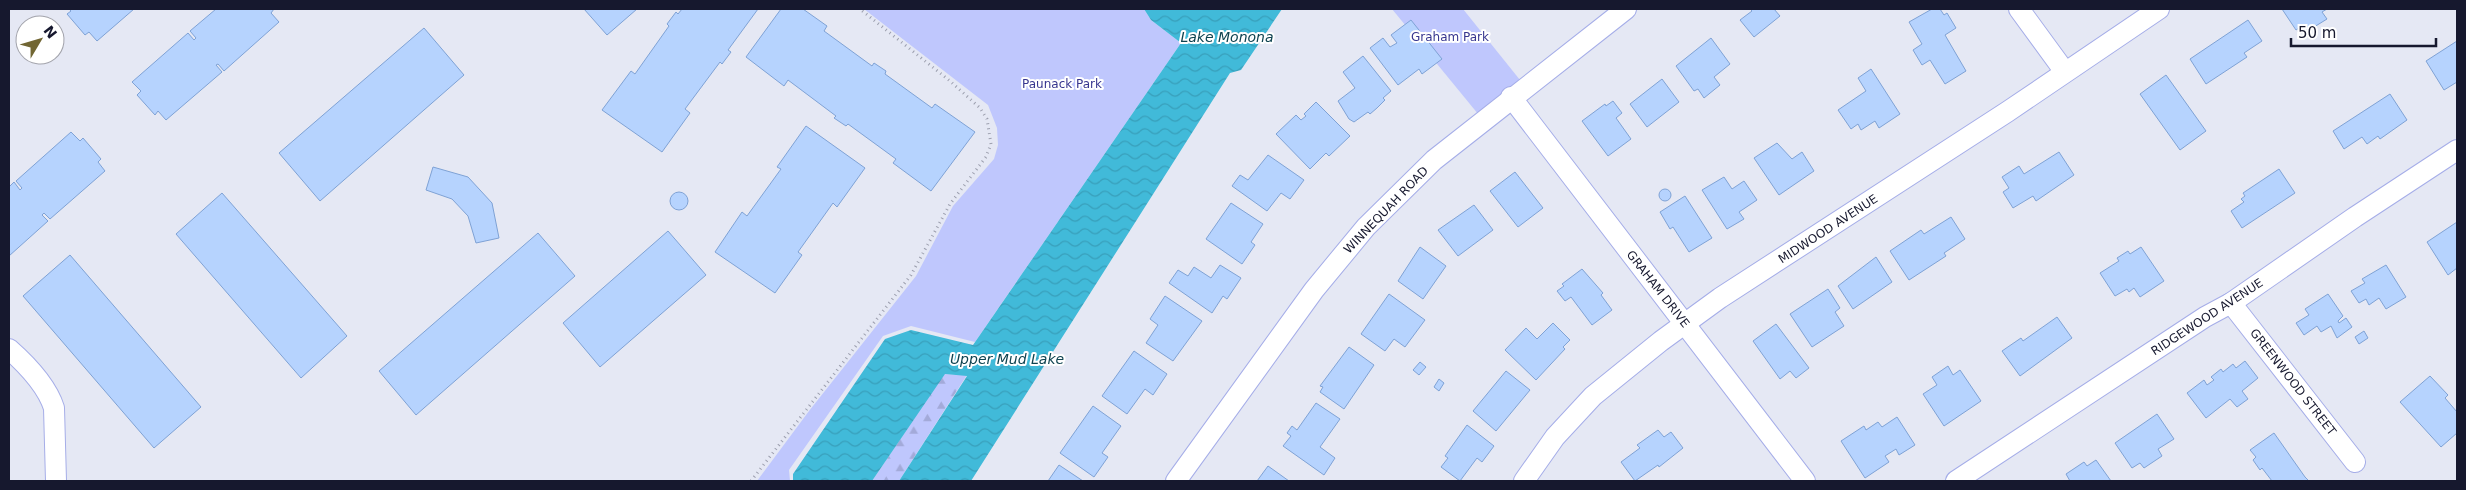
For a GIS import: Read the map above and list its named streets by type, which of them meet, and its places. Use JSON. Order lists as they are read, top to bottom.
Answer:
{
  "streets": {
    "street": [
      "WINNEQUAH ROAD",
      "MIDWOOD AVENUE",
      "GRAHAM DRIVE",
      "RIDGEWOOD AVENUE",
      "GREENWOOD STREET"
    ]
  },
  "crossings": [
    ["WINNEQUAH ROAD", "GRAHAM DRIVE"],
    ["MIDWOOD AVENUE", "GRAHAM DRIVE"],
    ["RIDGEWOOD AVENUE", "GREENWOOD STREET"]
  ],
  "water": ["Lake Monona", "Upper Mud Lake"],
  "parks": ["Graham Park", "Paunack Park"],
  "scale_bar": "50 m",
  "north": "top right"
}
